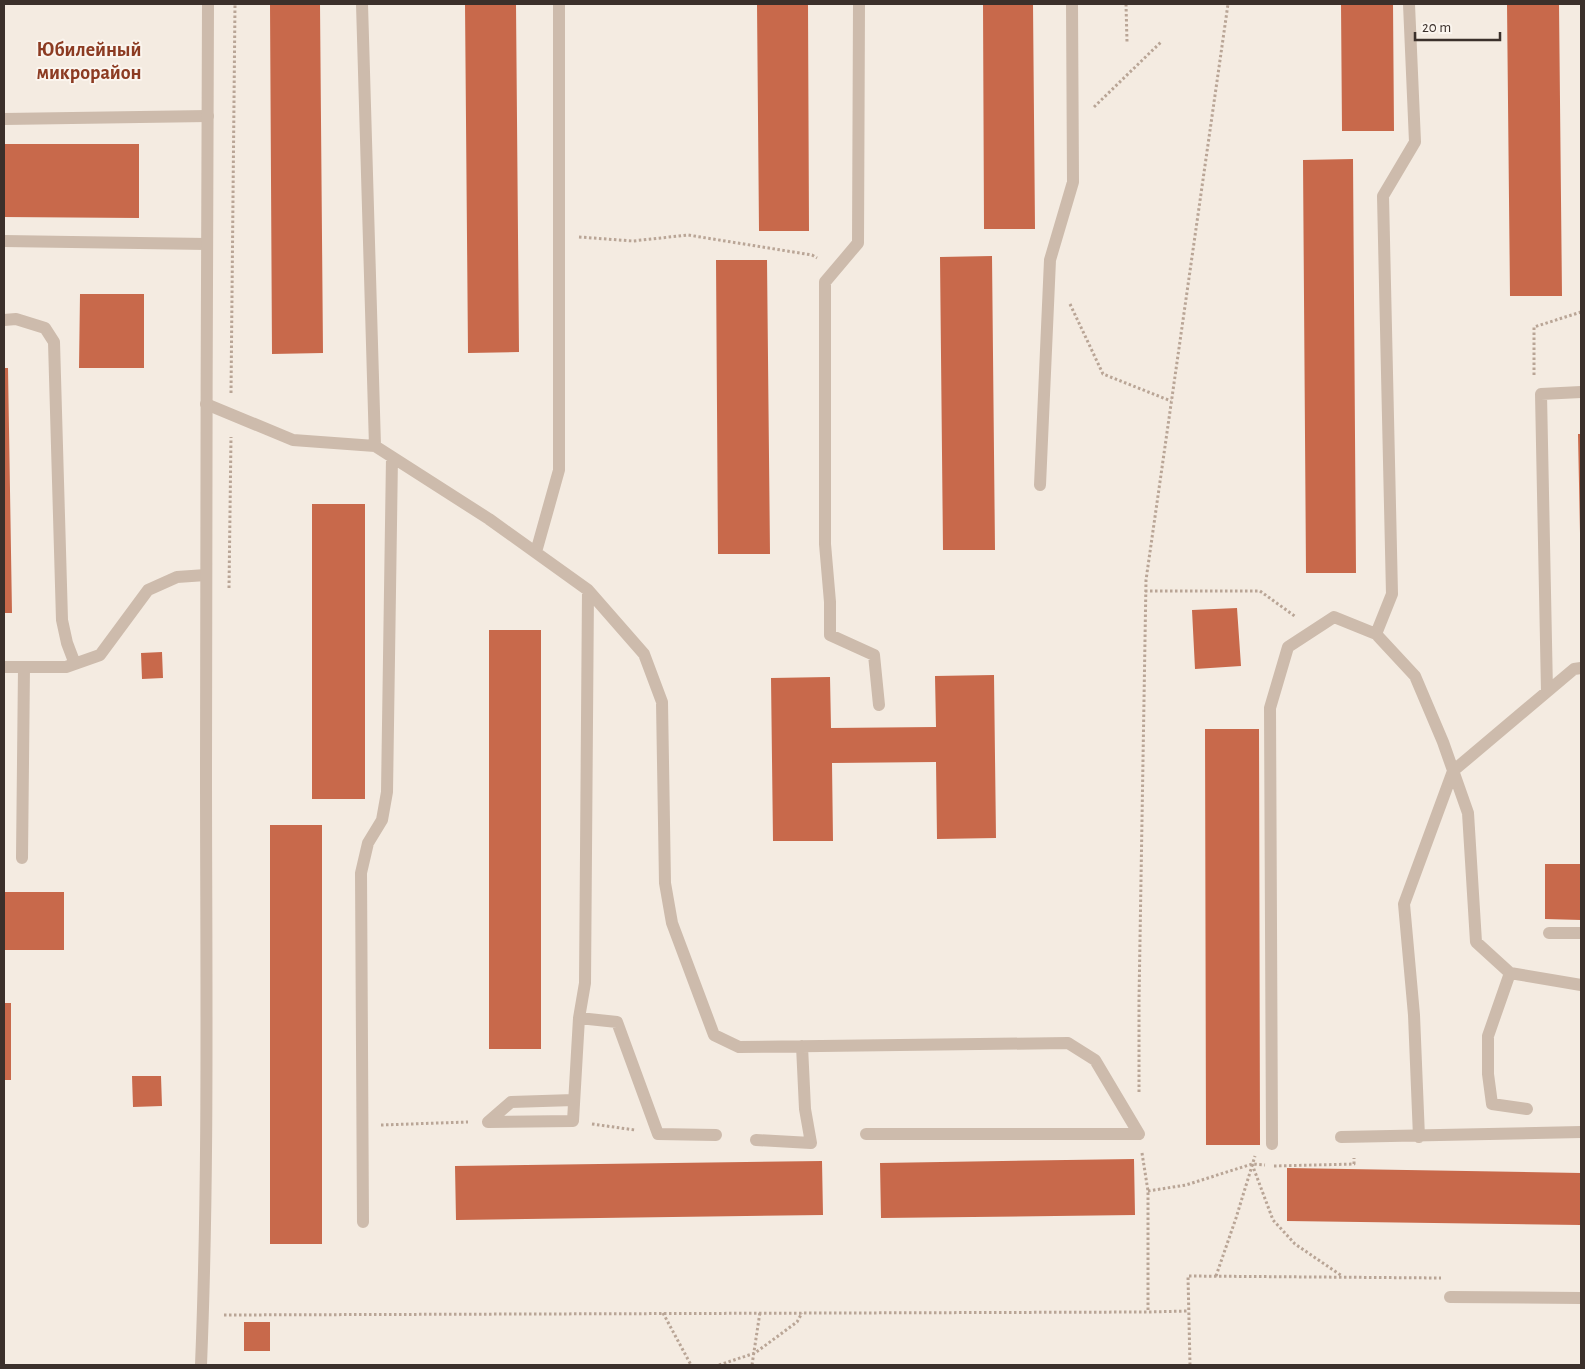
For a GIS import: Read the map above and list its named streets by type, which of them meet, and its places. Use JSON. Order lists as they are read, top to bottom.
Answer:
{
  "districts": ["Юбилейный микрорайон"],
  "scale_bar": "20 m"
}
